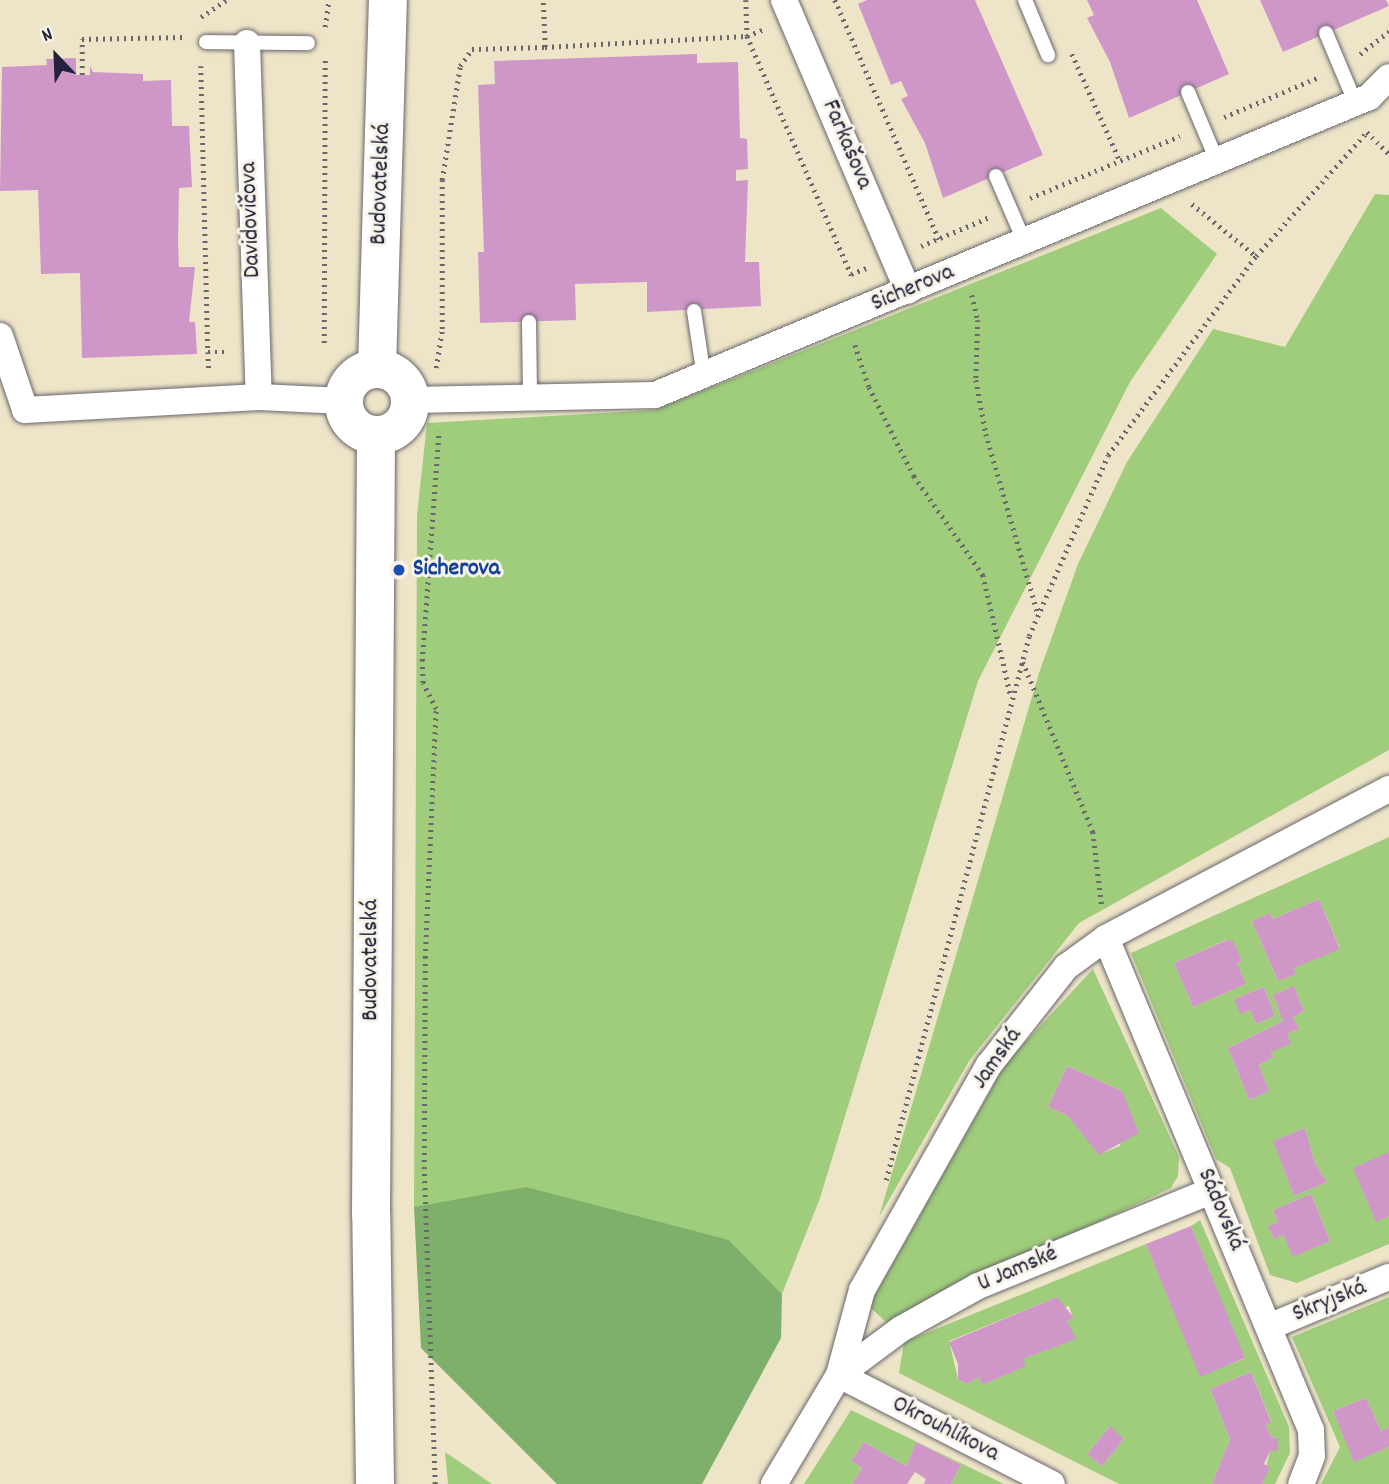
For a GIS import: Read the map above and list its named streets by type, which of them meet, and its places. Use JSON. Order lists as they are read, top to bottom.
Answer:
{
  "streets": {
    "street": [
      "Farkašova",
      "Budovatelská",
      "Davidovičova",
      "Sicherova",
      "Jamská",
      "Sádovská",
      "U Jamské",
      "Skryjská",
      "Okrouhlíkova"
    ]
  },
  "crossings": [
    ["Farkašova", "Sicherova"],
    ["Budovatelská", "Sicherova"],
    ["Jamská", "Sádovská"],
    ["Jamská", "U Jamské"],
    ["Jamská", "Okrouhlíkova"],
    ["Sádovská", "U Jamské"],
    ["Sádovská", "Skryjská"],
    ["U Jamské", "Okrouhlíkova"]
  ],
  "places": ["Sicherova"],
  "north": "top left"
}
